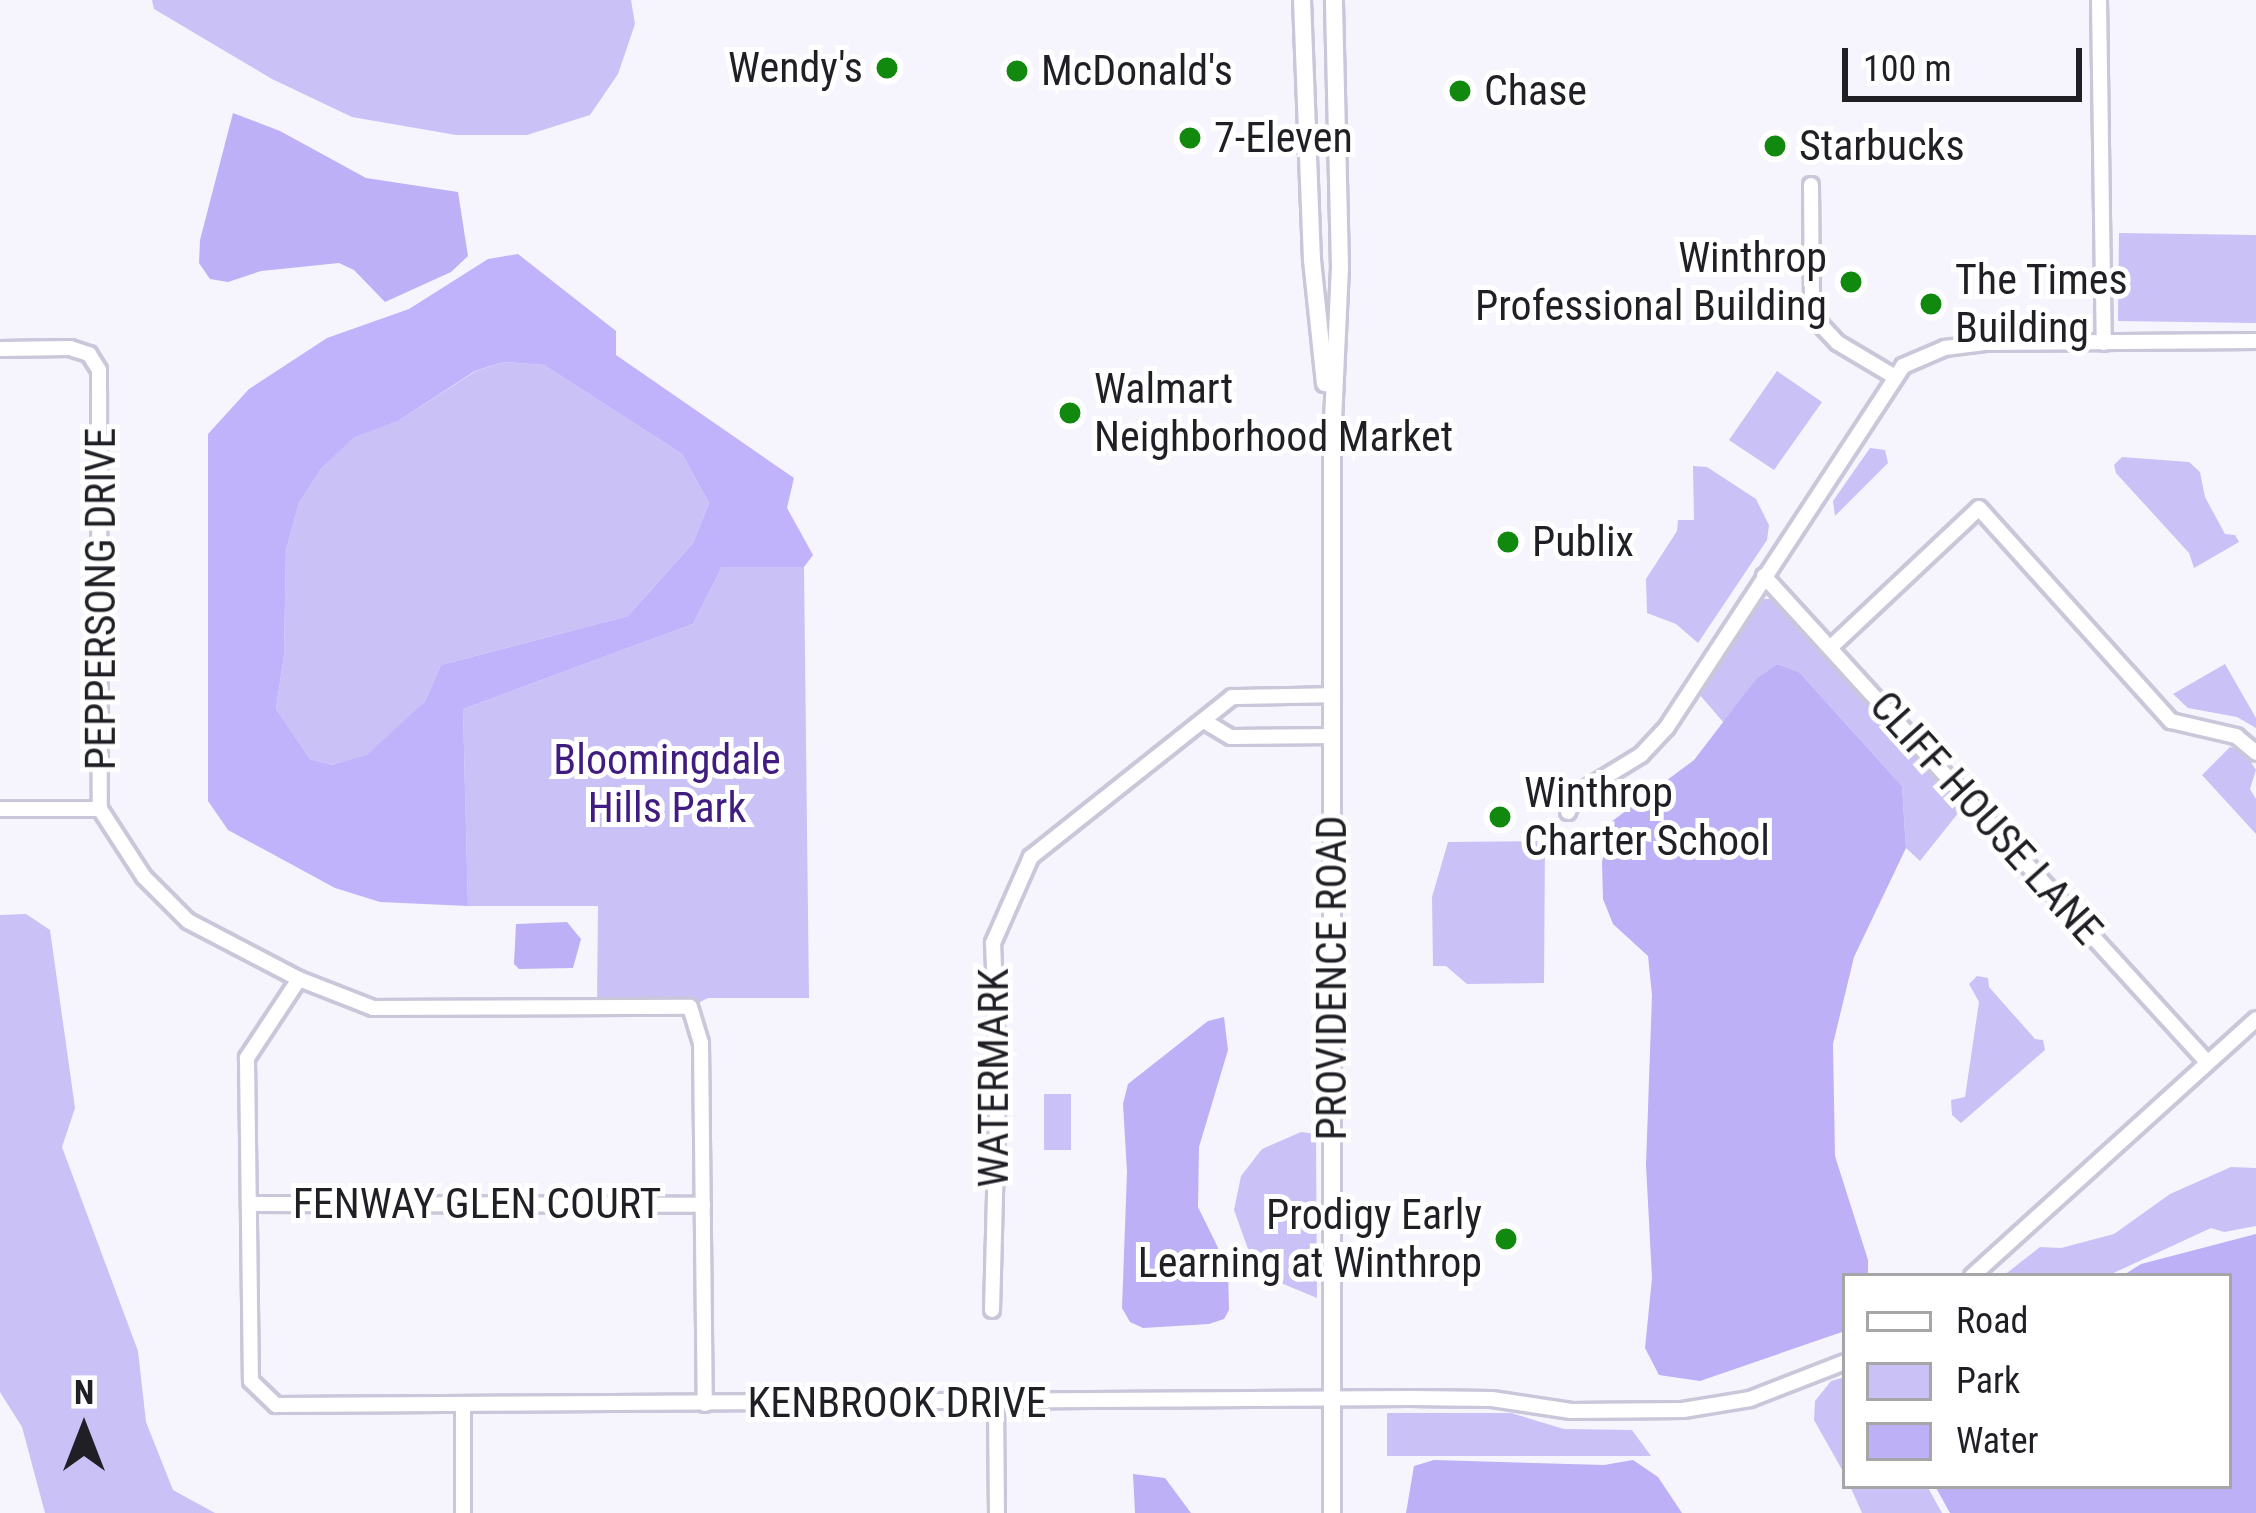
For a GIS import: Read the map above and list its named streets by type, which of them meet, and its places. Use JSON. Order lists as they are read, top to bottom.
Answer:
{
  "streets": {
    "street": [
      "PEPPERSONG DRIVE",
      "CLIFF HOUSE LANE",
      "PROVIDENCE ROAD",
      "WATERMARK",
      "FENWAY GLEN COURT",
      "KENBROOK DRIVE"
    ]
  },
  "crossings": [
    ["PEPPERSONG DRIVE", "FENWAY GLEN COURT"],
    ["PEPPERSONG DRIVE", "KENBROOK DRIVE"],
    ["PROVIDENCE ROAD", "WATERMARK"],
    ["PROVIDENCE ROAD", "KENBROOK DRIVE"],
    ["FENWAY GLEN COURT", "KENBROOK DRIVE"]
  ],
  "parks": ["Bloomingdale Hills Park"],
  "places": [
    "Wendy's",
    "McDonald's",
    "Chase",
    "7-Eleven",
    "Starbucks",
    "Winthrop Professional Building",
    "The Times Building",
    "Walmart Neighborhood Market",
    "Publix",
    "Winthrop Charter School",
    "Prodigy Early Learning at Winthrop"
  ],
  "legend": ["Road", "Park", "Water"],
  "scale_bar": "100 m",
  "north": "top"
}
